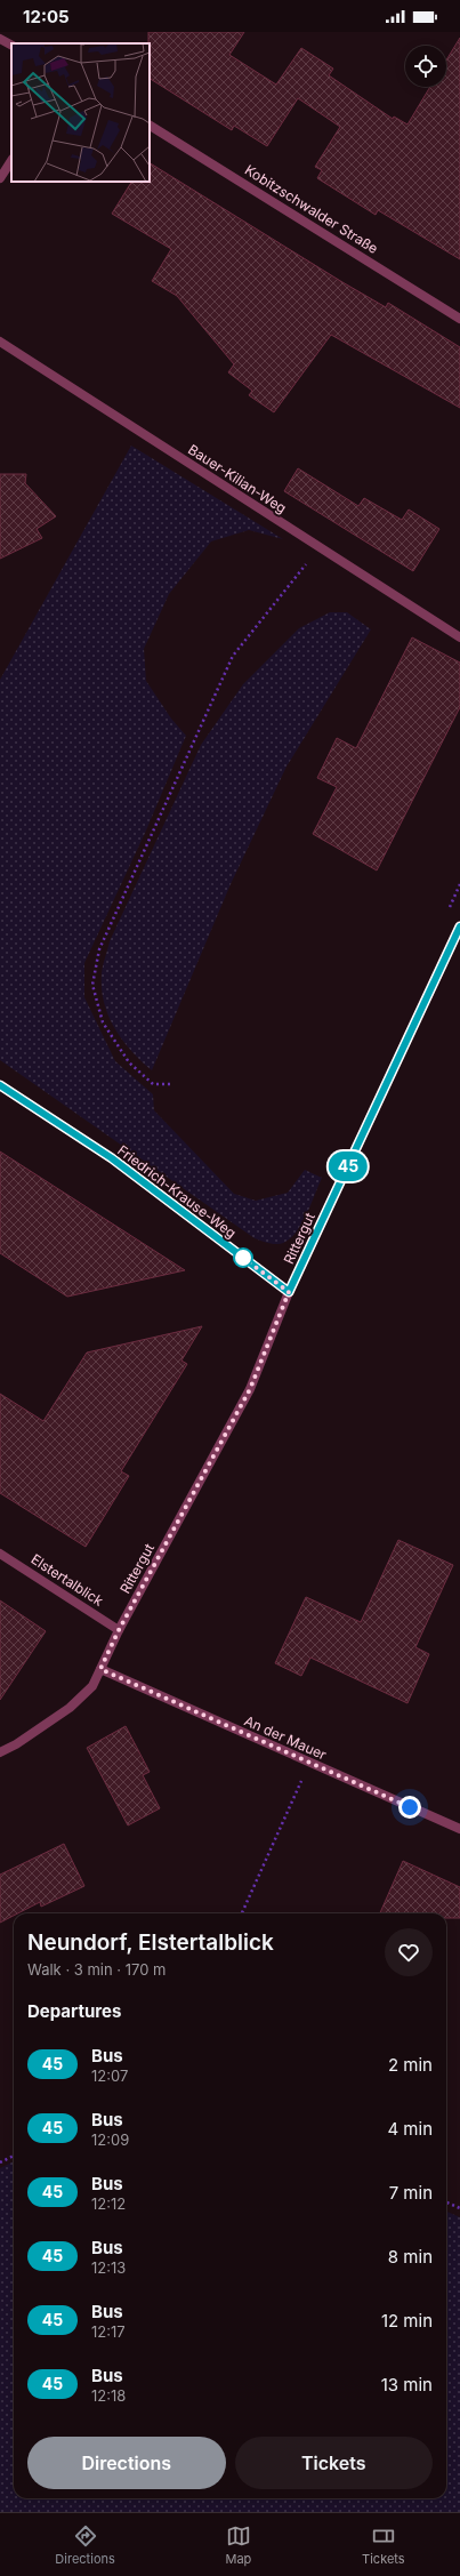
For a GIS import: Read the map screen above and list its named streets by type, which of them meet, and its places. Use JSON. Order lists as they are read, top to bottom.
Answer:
{
  "streets": {
    "street": [
      "Kobitzschwalder Straße",
      "Bauer-Kilian-Weg",
      "Friedrich-Krause-Weg",
      "Rittergut",
      "Elstertalblick",
      "An der Mauer"
    ]
  },
  "crossings": [
    ["Friedrich-Krause-Weg", "Rittergut"],
    ["Rittergut", "Elstertalblick"],
    ["Rittergut", "An der Mauer"]
  ],
  "lines": ["bus line 45"],
  "page": {
    "status": "12:05",
    "on_map": "45",
    "heading": [
      ["Neundorf, Elstertalblick", "Walk · 3 min · 170 m"],
      "Departures"
    ],
    "list": [
      {
        "mark": "45",
        "name": "Bus",
        "note": "12:07",
        "value": "2 min"
      },
      {
        "mark": "45",
        "name": "Bus",
        "note": "12:09",
        "value": "4 min"
      },
      {
        "mark": "45",
        "name": "Bus",
        "note": "12:12",
        "value": "7 min"
      },
      {
        "mark": "45",
        "name": "Bus",
        "note": "12:13",
        "value": "8 min"
      },
      {
        "mark": "45",
        "name": "Bus",
        "note": "12:17",
        "value": "12 min"
      },
      {
        "mark": "45",
        "name": "Bus",
        "note": "12:18",
        "value": "13 min"
      }
    ],
    "buttons": ["Directions", "Tickets"],
    "tabs": ["Directions", "Map", "Tickets"]
  }
}
